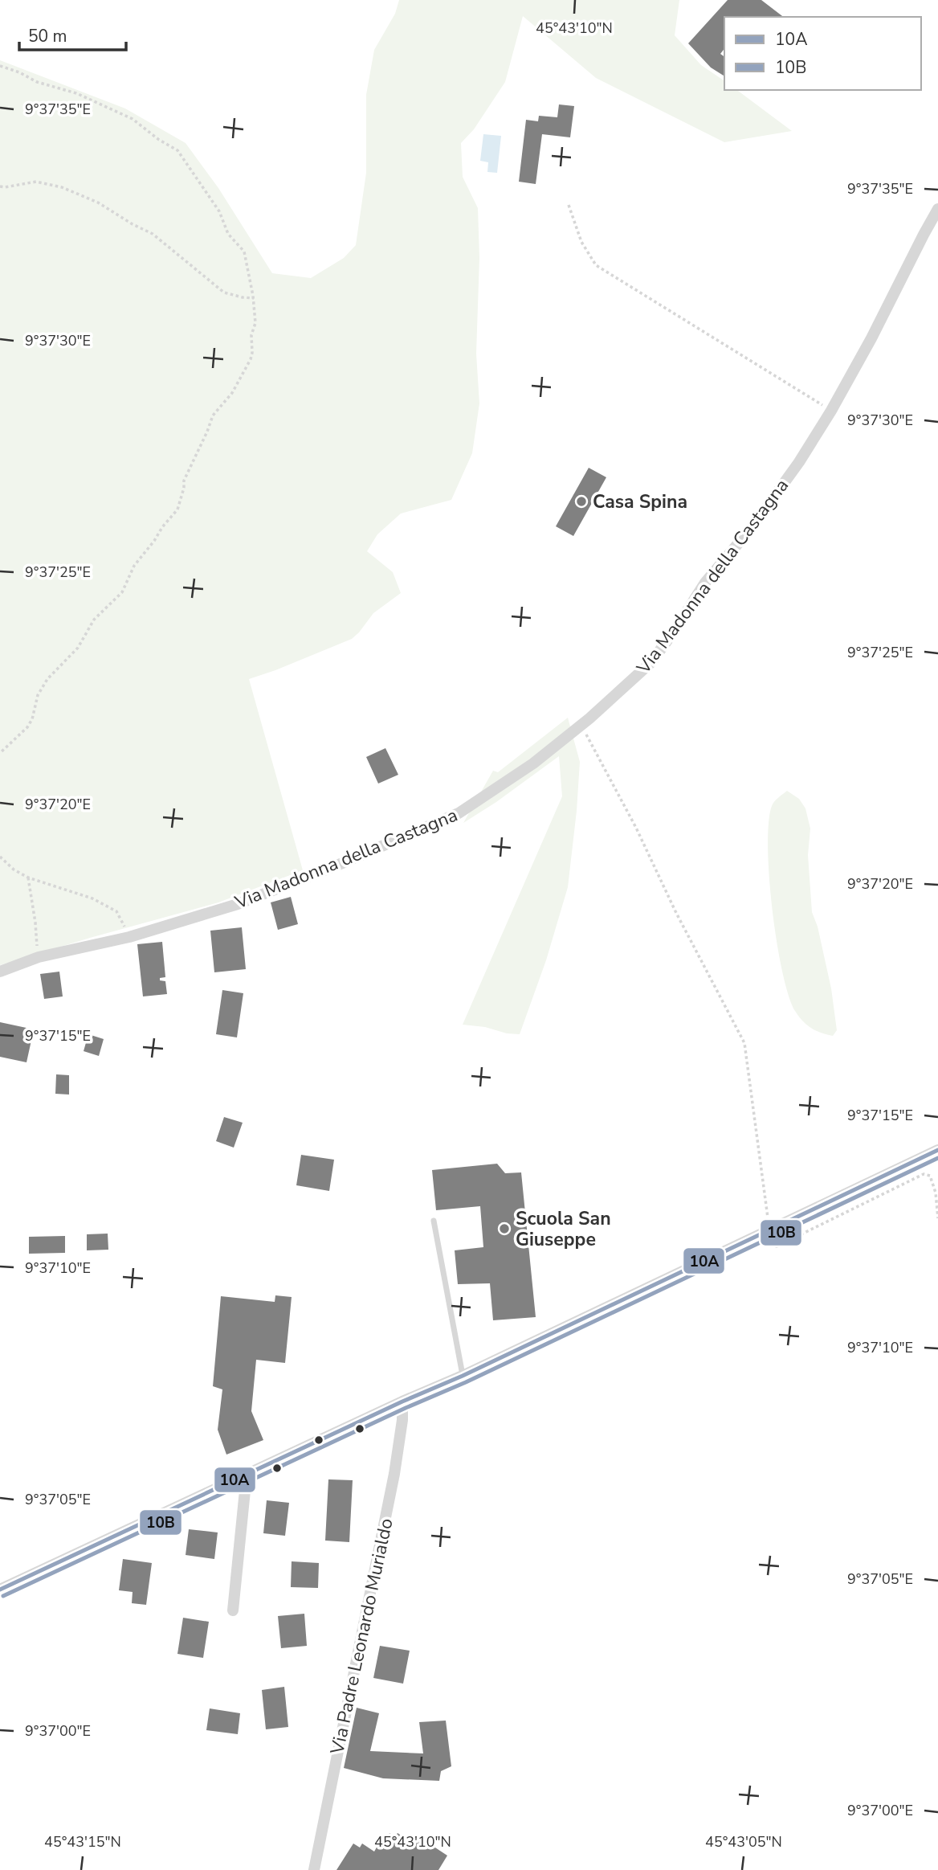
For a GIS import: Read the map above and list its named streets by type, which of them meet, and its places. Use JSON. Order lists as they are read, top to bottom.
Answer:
{
  "streets": {
    "street": ["Via Madonna della Castagna", "Via Padre Leonardo Murialdo"]
  },
  "places": ["Casa Spina", "Scuola San Giuseppe"],
  "lines": ["transit line 10A", "transit line 10B"],
  "legend": ["10A", "10B"],
  "scale_bar": "50 m",
  "coordinates": [
    "45°43'10\"N",
    "9°37'35\"E",
    "9°37'30\"E",
    "9°37'25\"E",
    "9°37'20\"E",
    "9°37'15\"E",
    "9°37'10\"E",
    "9°37'05\"E",
    "9°37'00\"E",
    "45°43'15\"N",
    "45°43'05\"N"
  ]
}
